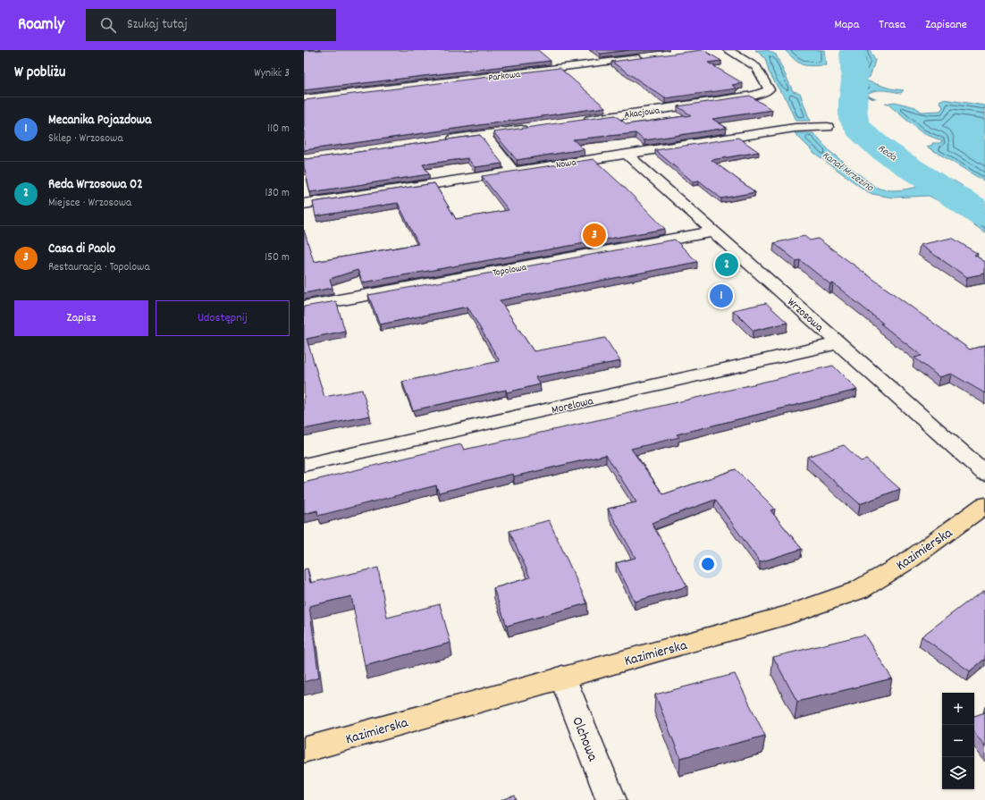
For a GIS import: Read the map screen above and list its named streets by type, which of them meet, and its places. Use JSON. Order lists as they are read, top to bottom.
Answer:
{
  "streets": {
    "main road": ["Kazimierska"],
    "street": [
      "Parkowa",
      "Akacjowa",
      "Nowa",
      "Topolowa",
      "Wrzosowa",
      "Morelowa",
      "Olchowa"
    ]
  },
  "crossings": [
    ["Nowa", "Wrzosowa"],
    ["Topolowa", "Wrzosowa"],
    ["Wrzosowa", "Morelowa"],
    ["Kazimierska", "Olchowa"]
  ],
  "water": ["Reda", "Kanał Mrzezino"],
  "page": {
    "header": "Roamly",
    "search": "Szukaj tutaj",
    "nav": ["Mapa", "Trasa", "Zapisane"],
    "heading": ["W pobliżu", "Wyniki: 3"],
    "list": [
      {
        "mark": "1",
        "name": "Mecanika Pojazdowa",
        "note": "Sklep · Wrzosowa",
        "value": "110 m"
      },
      {
        "mark": "2",
        "name": "Reda Wrzosowa 02",
        "note": "Miejsce · Wrzosowa",
        "value": "130 m"
      },
      {
        "mark": "3",
        "name": "Casa di Paolo",
        "note": "Restauracja · Topolowa",
        "value": "150 m"
      }
    ],
    "pins": ["3", "2", "1"],
    "buttons": ["Zapisz", "Udostępnij"],
    "map_buttons": ["+", "−"]
  }
}
